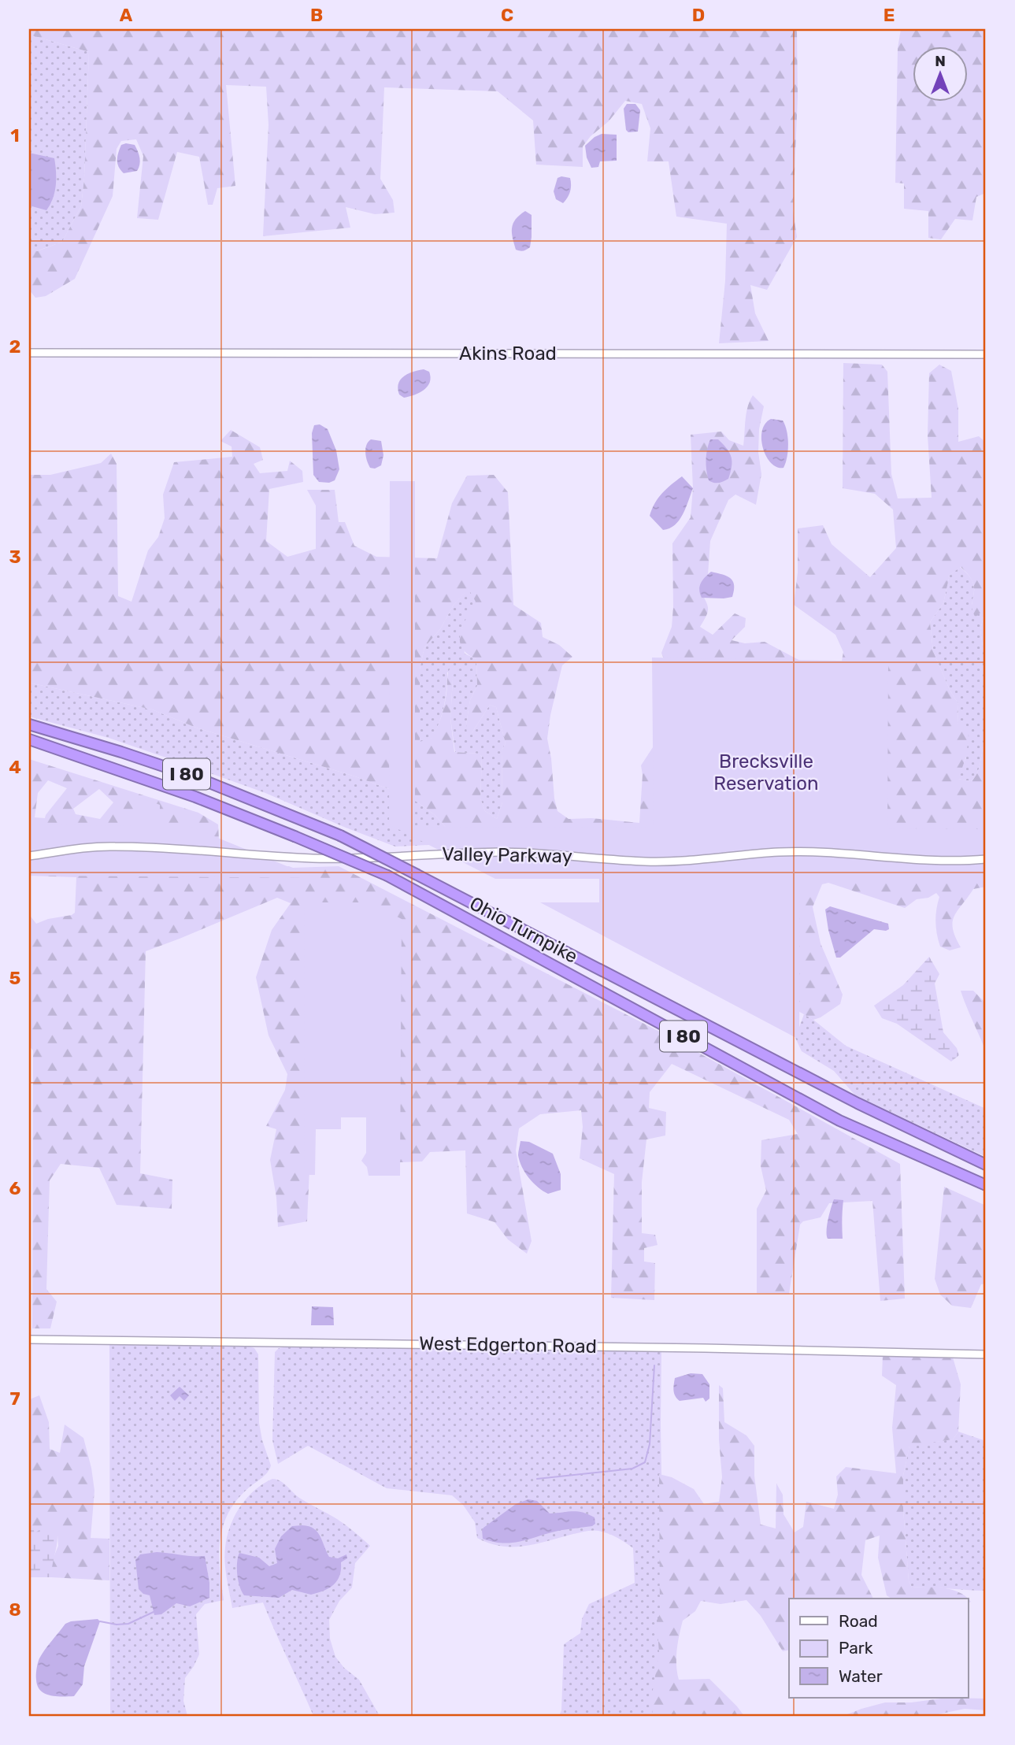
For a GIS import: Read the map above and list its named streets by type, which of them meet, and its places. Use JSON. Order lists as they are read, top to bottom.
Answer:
{
  "streets": {
    "highway": ["I 80", "Ohio Turnpike"],
    "street": ["Akins Road", "Valley Parkway", "West Edgerton Road"]
  },
  "parks": ["Brecksville Reservation"],
  "legend": ["Road", "Park", "Water"],
  "north": "top",
  "grid": {
    "columns": [
      "A",
      "B",
      "C",
      "D",
      "E"
    ],
    "rows": [
      "1",
      "2",
      "3",
      "4",
      "5",
      "6",
      "7",
      "8"
    ]
  }
}
